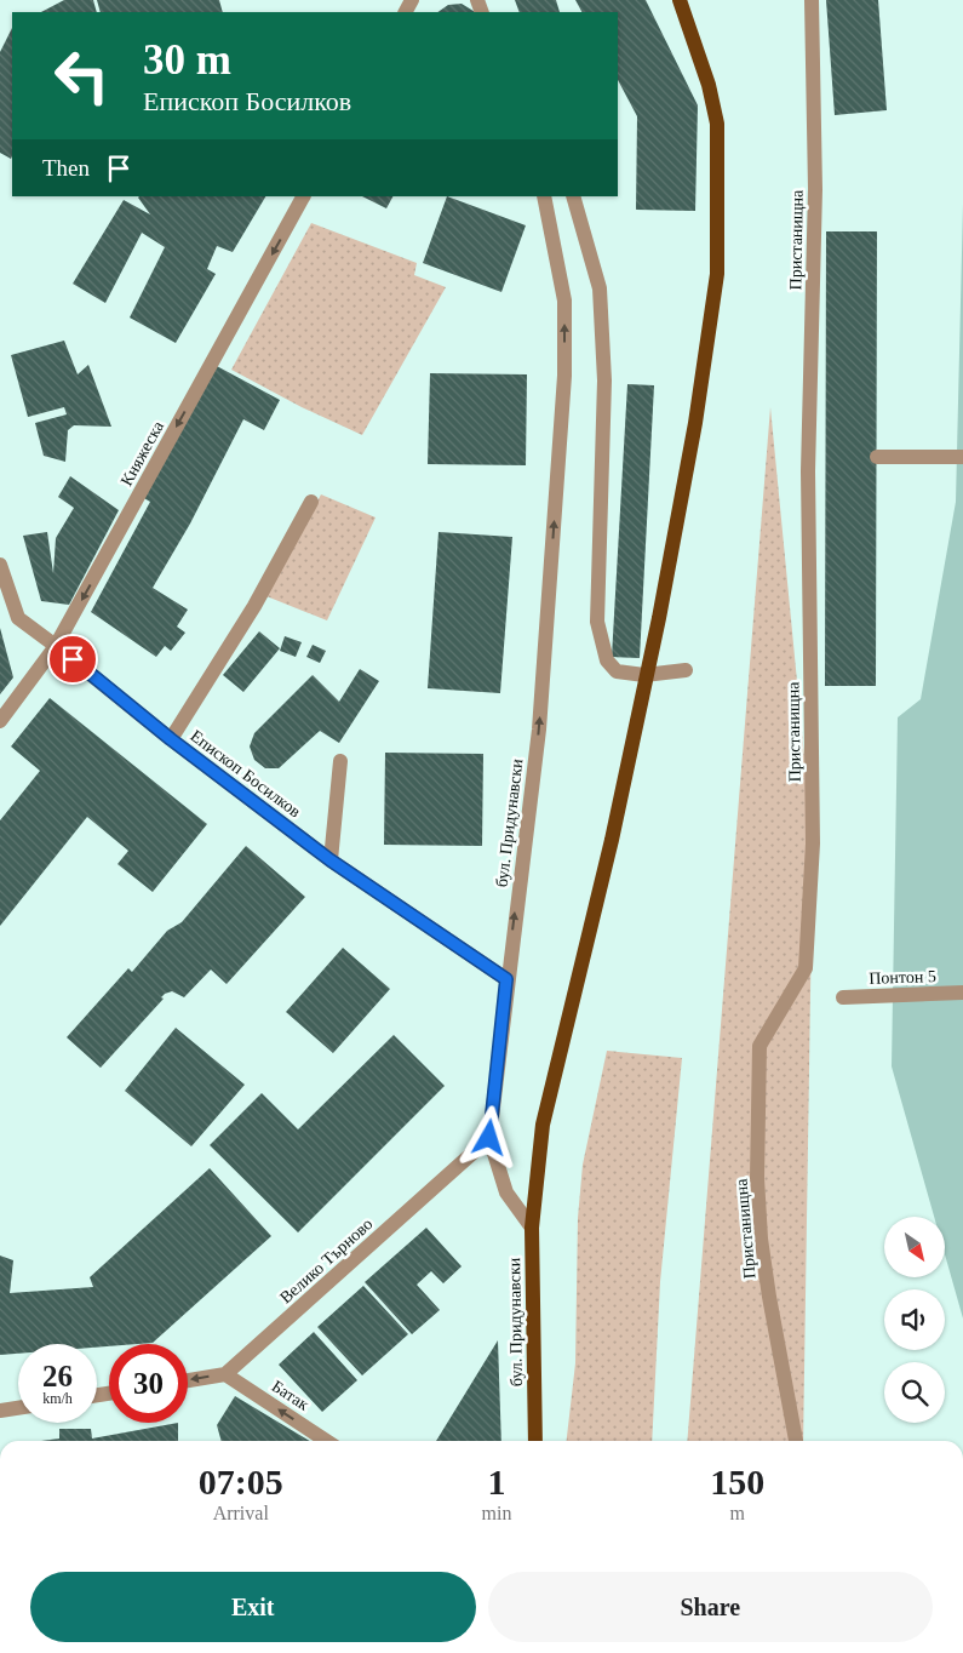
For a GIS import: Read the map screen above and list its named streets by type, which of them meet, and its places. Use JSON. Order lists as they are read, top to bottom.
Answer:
{
  "streets": {
    "main road": ["бул. Придунавски"],
    "street": [
      "Пристанищна",
      "Княжеска",
      "Епископ Босилков",
      "Понтон 5",
      "Велико Търново",
      "Батак"
    ]
  },
  "crossings": [
    ["Княжеска", "Епископ Босилков"],
    ["Епископ Босилков", "бул. Придунавски"],
    ["бул. Придунавски", "Велико Търново"],
    ["Велико Търново", "Батак"]
  ],
  "one_way": ["Княжеска", "Батак"],
  "north": "bottom right",
  "page": {
    "turn": ["30 m", "Епископ Босилков"],
    "then": "Then",
    "speed": "26 km/h",
    "limit": "30",
    "eta": [
      "07:05",
      "Arrival",
      "1",
      "min",
      "150",
      "m"
    ],
    "buttons": ["Exit", "Share"]
  }
}
